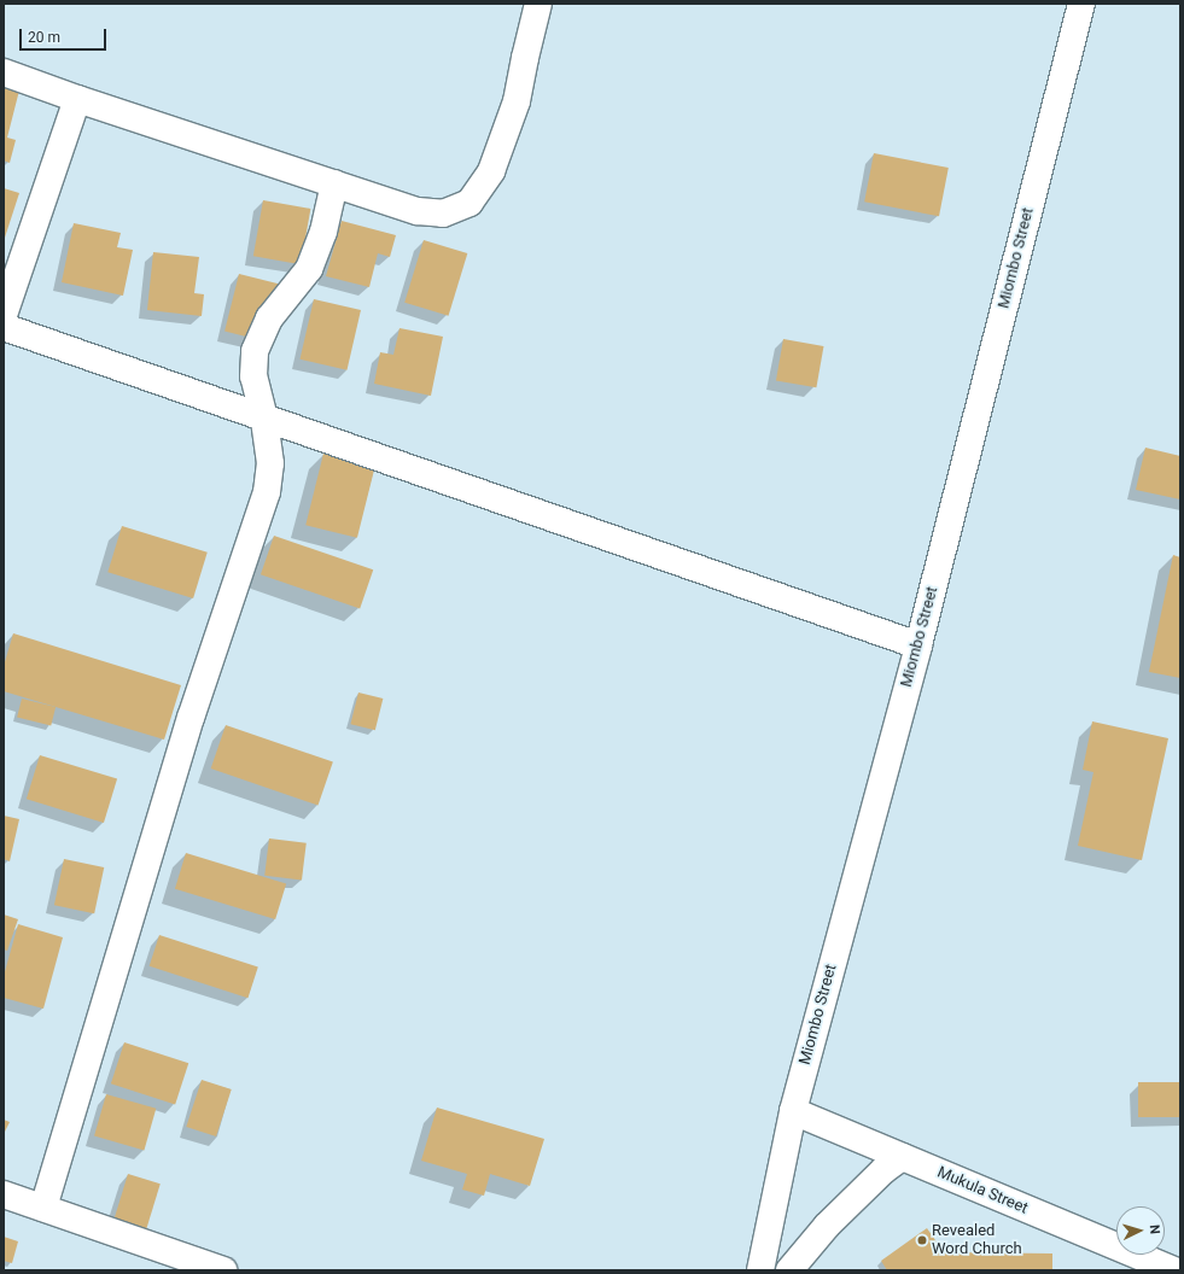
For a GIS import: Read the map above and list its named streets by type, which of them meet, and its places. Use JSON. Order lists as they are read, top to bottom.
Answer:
{
  "streets": {
    "street": ["Miombo Street", "Mukula Street"]
  },
  "crossings": [
    ["Miombo Street", "Mukula Street"]
  ],
  "places": ["Revealed Word Church"],
  "scale_bar": "20 m",
  "north": "right"
}
